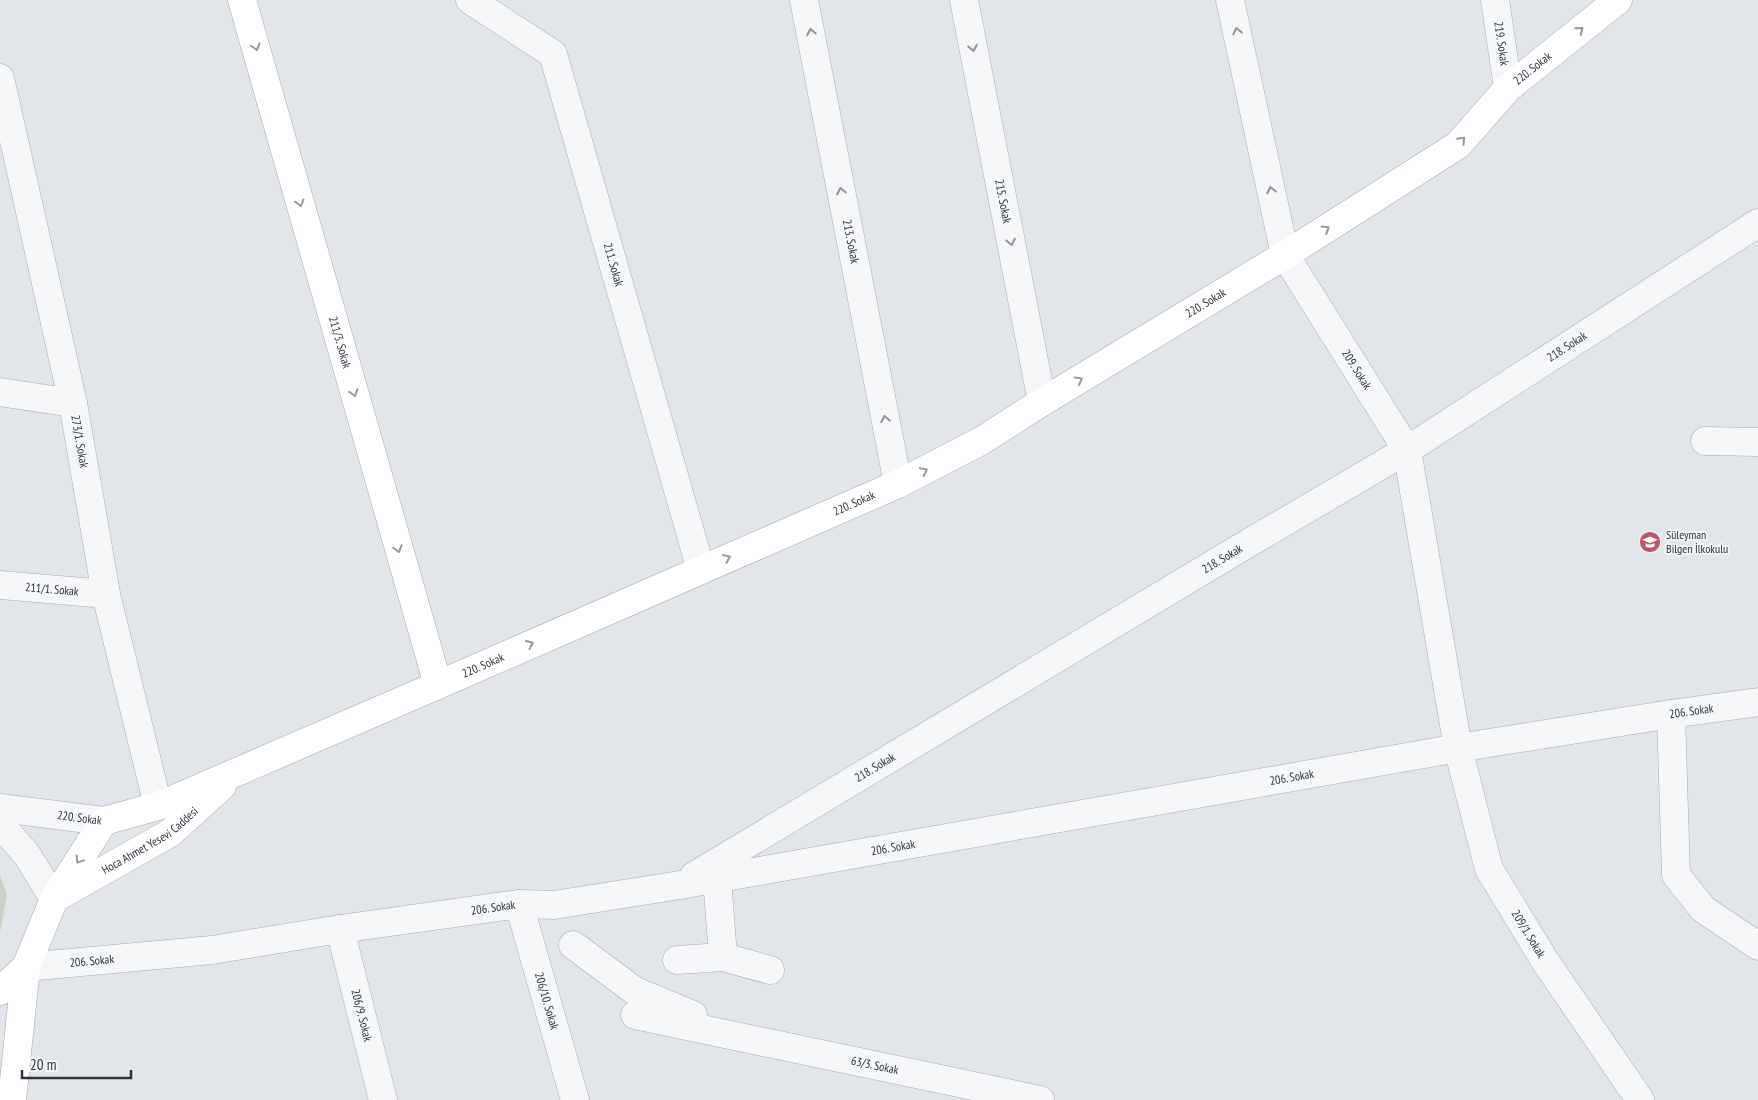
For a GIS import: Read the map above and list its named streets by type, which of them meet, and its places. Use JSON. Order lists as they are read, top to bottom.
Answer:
{
  "streets": {
    "main road": ["220. Sokak", "211/3. Sokak", "Hoca Ahmet Yesevi Caddesi"],
    "street": [
      "219. Sokak",
      "215. Sokak",
      "213. Sokak",
      "211. Sokak",
      "218. Sokak",
      "209. Sokak",
      "273/1. Sokak",
      "211/1. Sokak",
      "206. Sokak",
      "209/1. Sokak",
      "206/10. Sokak",
      "206/9. Sokak",
      "63/3. Sokak"
    ]
  },
  "crossings": [
    ["219. Sokak", "220. Sokak"],
    ["220. Sokak", "215. Sokak"],
    ["220. Sokak", "213. Sokak"],
    ["220. Sokak", "211. Sokak"],
    ["220. Sokak", "211/3. Sokak"],
    ["220. Sokak", "209. Sokak"],
    ["220. Sokak", "273/1. Sokak"],
    ["220. Sokak", "Hoca Ahmet Yesevi Caddesi"],
    ["218. Sokak", "209. Sokak"],
    ["218. Sokak", "206. Sokak"],
    ["209. Sokak", "206. Sokak"],
    ["209. Sokak", "209/1. Sokak"],
    ["273/1. Sokak", "211/1. Sokak"],
    ["206. Sokak", "209/1. Sokak"],
    ["206. Sokak", "206/10. Sokak"],
    ["206. Sokak", "206/9. Sokak"]
  ],
  "one_way": [
    "220. Sokak",
    "215. Sokak",
    "213. Sokak",
    "211/3. Sokak"
  ],
  "places": {
    "school or university": ["Süleyman Bilgen İlkokulu"]
  },
  "scale_bar": "20 m"
}
